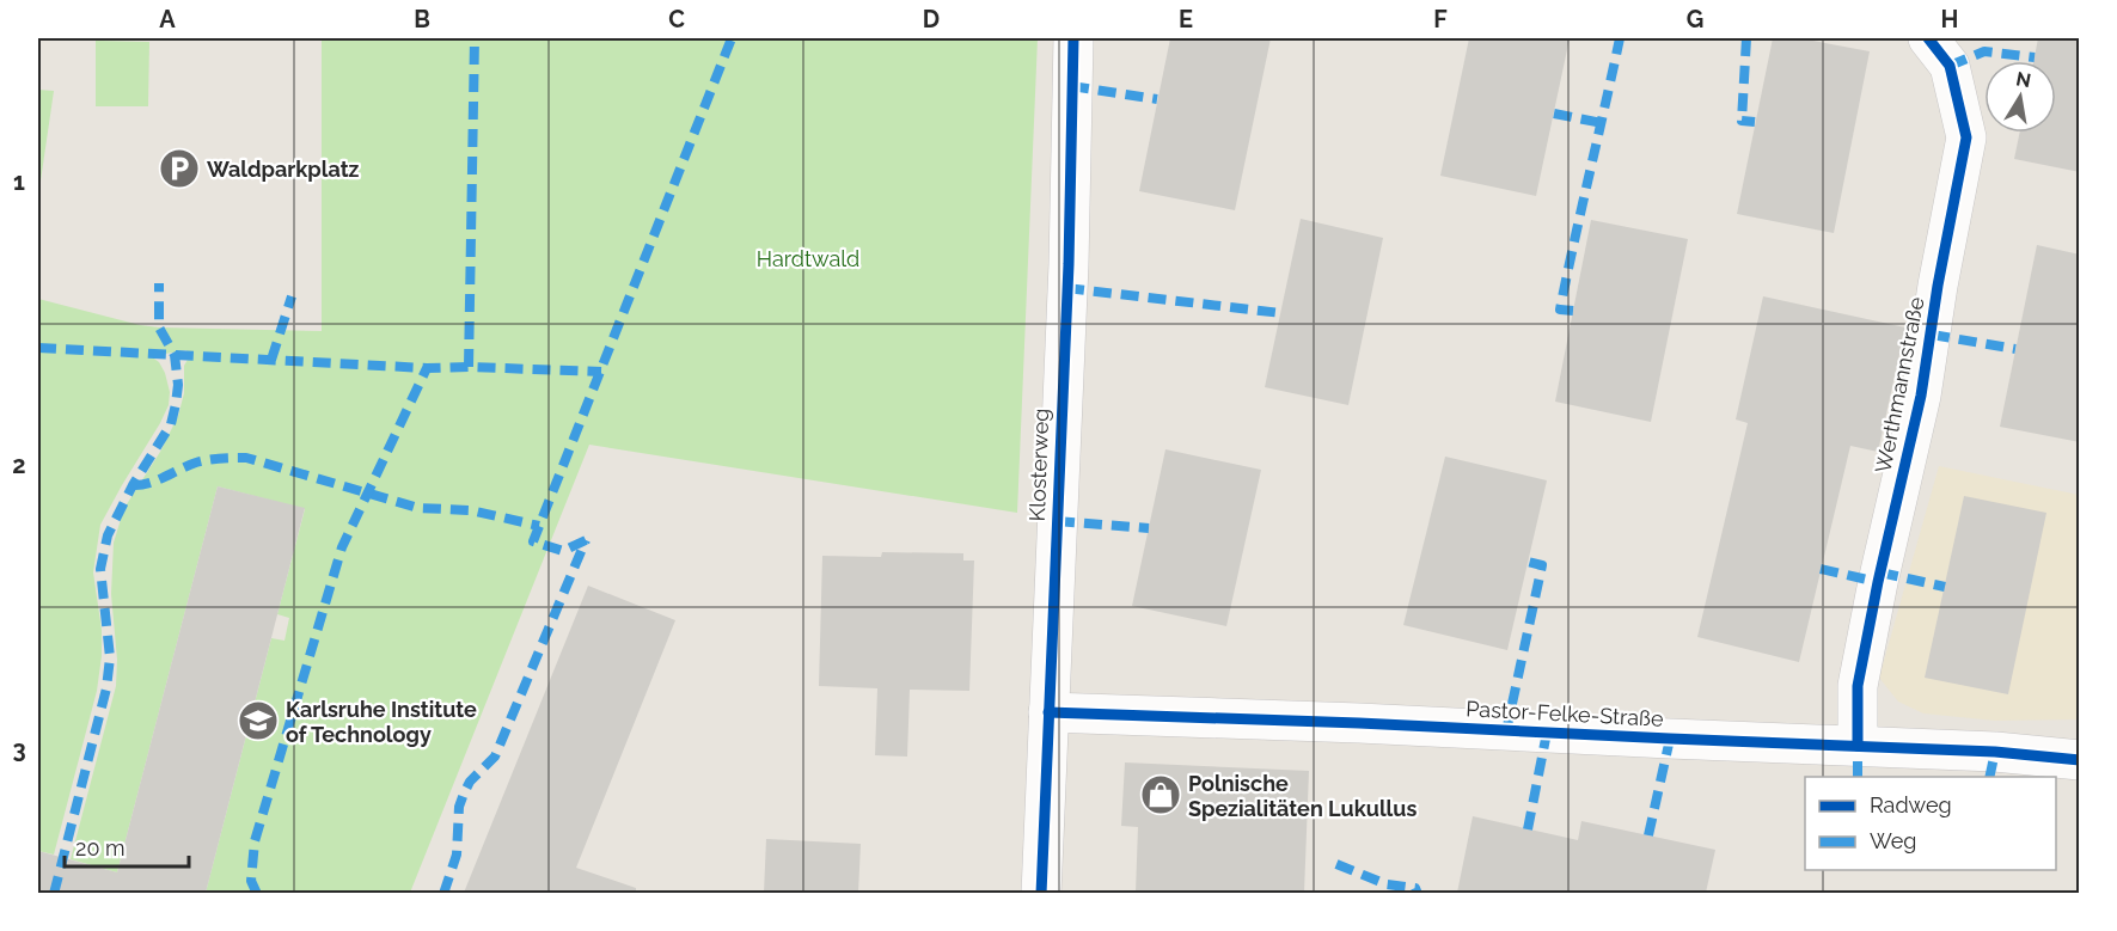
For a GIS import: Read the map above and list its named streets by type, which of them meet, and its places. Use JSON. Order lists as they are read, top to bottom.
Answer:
{
  "streets": {
    "street": ["Werthmannstraße", "Klosterweg", "Pastor-Felke-Straße"]
  },
  "crossings": [
    ["Werthmannstraße", "Pastor-Felke-Straße"],
    ["Klosterweg", "Pastor-Felke-Straße"]
  ],
  "parks": ["Hardtwald"],
  "places": {
    "parking": ["Waldparkplatz"],
    "school or university": ["Karlsruhe Institute of Technology"],
    "shop": ["Polnische Spezialitäten Lukullus"]
  },
  "legend": ["Radweg", "Weg"],
  "scale_bar": "20 m",
  "north": "top",
  "grid": {
    "columns": [
      "A",
      "B",
      "C",
      "D",
      "E",
      "F",
      "G",
      "H"
    ],
    "rows": ["1", "2", "3"]
  }
}
